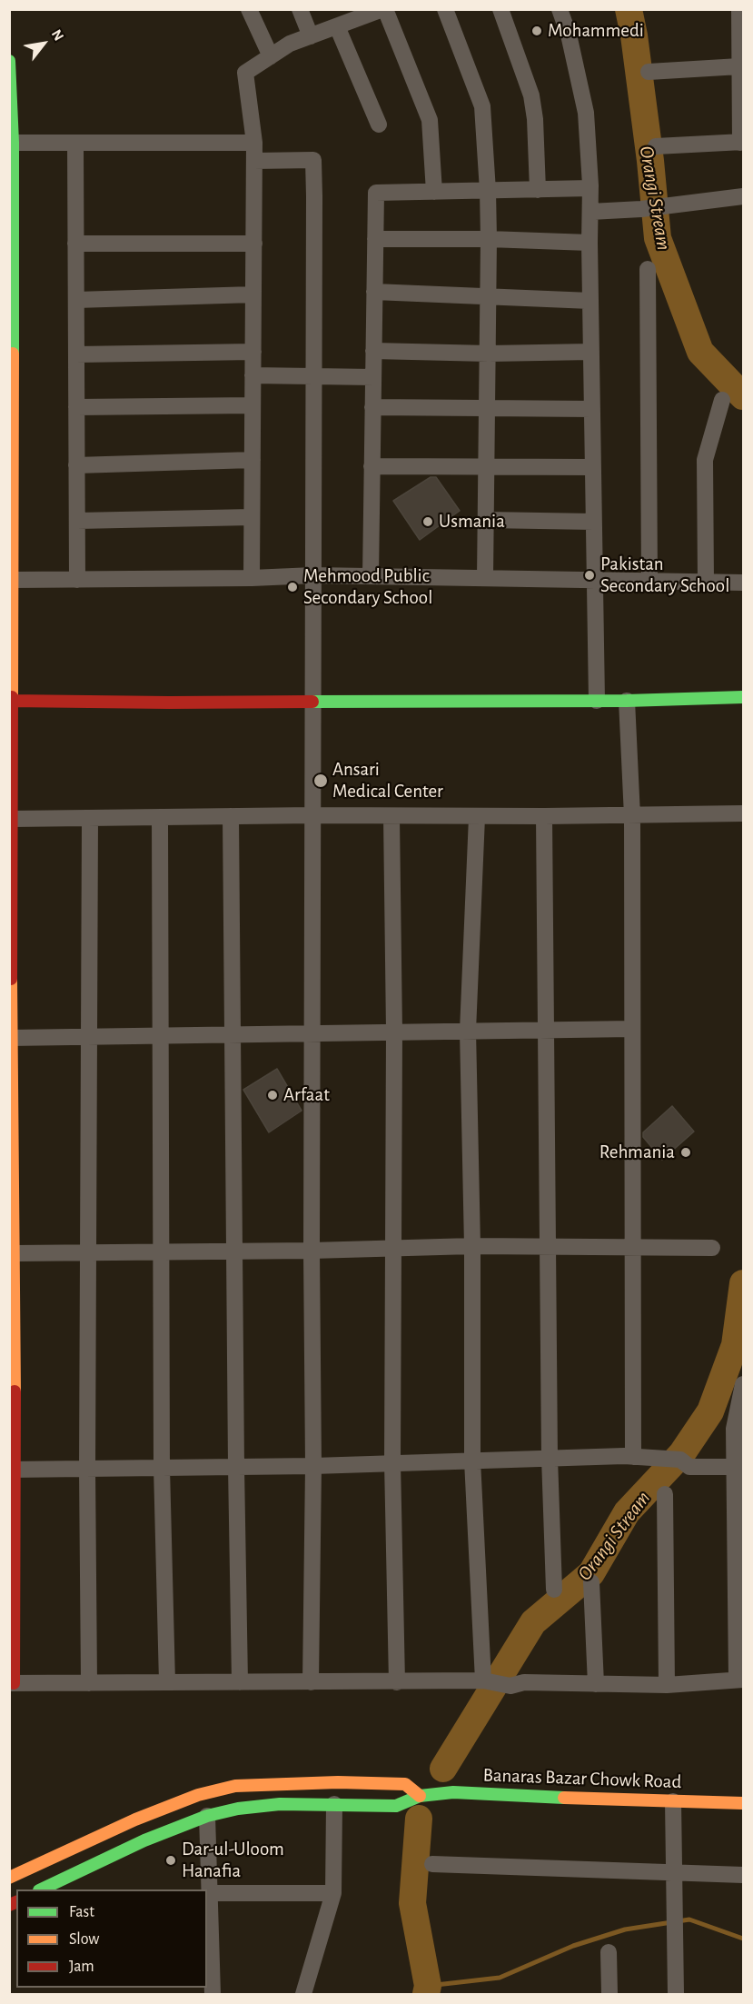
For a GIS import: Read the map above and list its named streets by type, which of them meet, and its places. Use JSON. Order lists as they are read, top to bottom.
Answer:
{
  "streets": {
    "main road": ["Banaras Bazar Chowk Road"]
  },
  "water": ["Orangi Stream"],
  "places": [
    "Mohammedi",
    "Usmania",
    "Pakistan Secondary School",
    "Mehmood Public Secondary School",
    "Ansari Medical Center",
    "Arfaat",
    "Rehmania",
    "Dar-ul-Uloom Hanafia"
  ],
  "legend": ["Fast", "Slow", "Jam"],
  "north": "top right"
}
